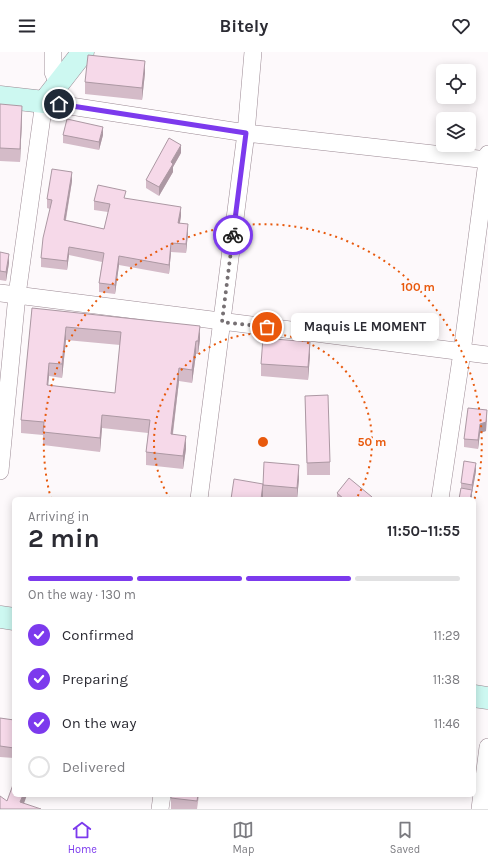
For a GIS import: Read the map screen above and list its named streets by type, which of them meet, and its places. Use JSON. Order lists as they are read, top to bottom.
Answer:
{
  "places": ["Maquis LE MOMENT"],
  "page": {
    "header": "Bitely",
    "bubble": "Maquis LE MOMENT",
    "heading": ["2 min", "Arriving in", "11:50–11:55"],
    "bar": "On the way · 130 m",
    "list": [
      ["Confirmed", "11:29"],
      ["Preparing", "11:38"],
      ["On the way", "11:46"],
      "Delivered"
    ],
    "tabs": ["Home", "Map", "Saved"]
  },
  "rings": ["100 m", "50 m"]
}
